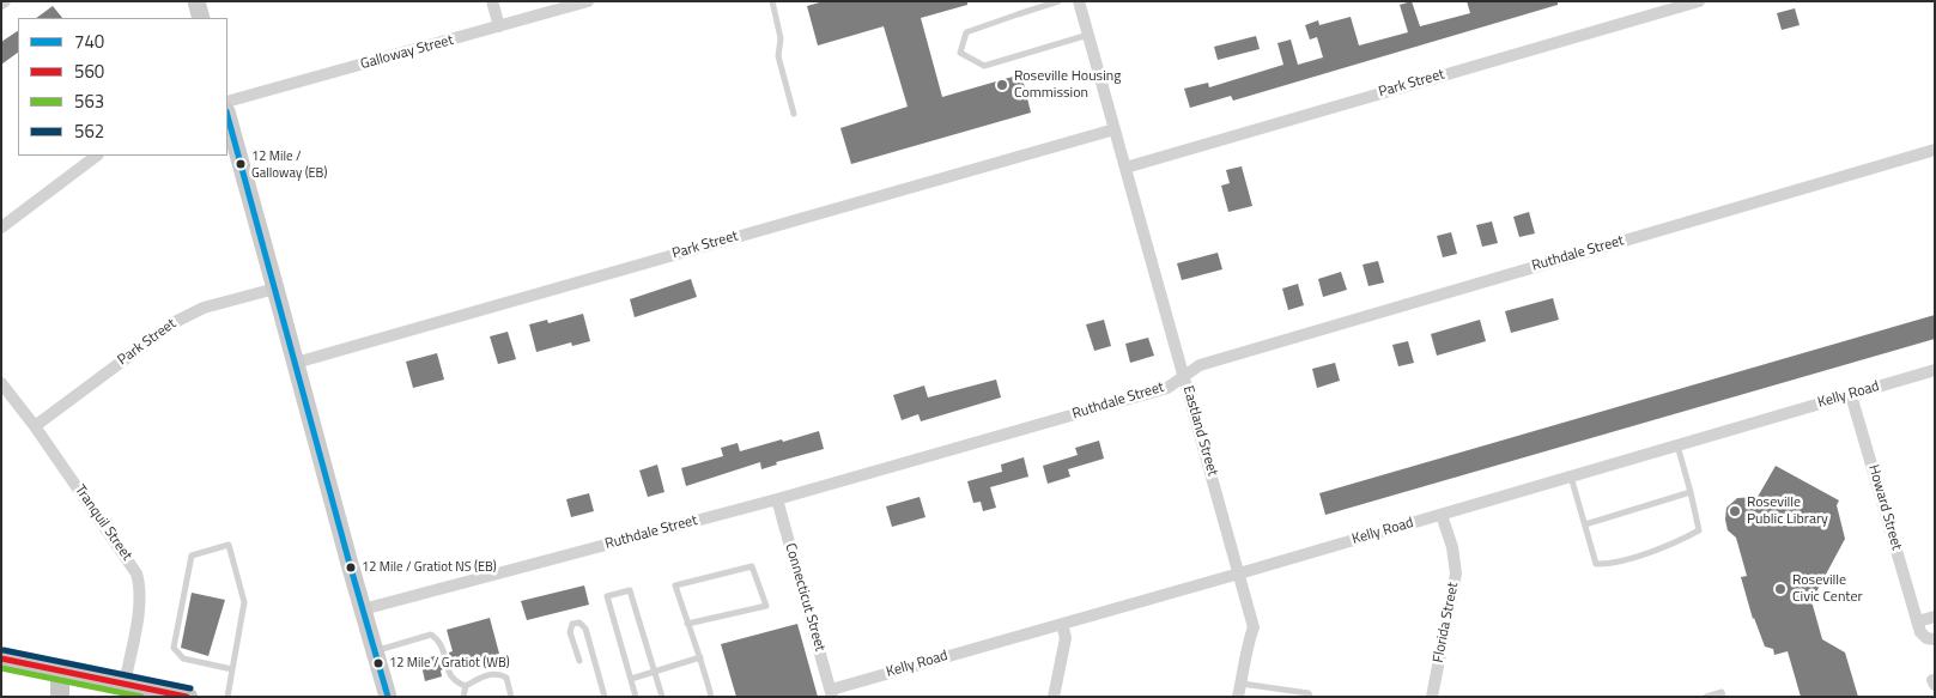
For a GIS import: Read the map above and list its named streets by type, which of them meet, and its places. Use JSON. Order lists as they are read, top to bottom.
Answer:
{
  "streets": {
    "street": [
      "Galloway Street",
      "Park Street",
      "Ruthdale Street",
      "Kelly Road",
      "Eastland Street",
      "Howard Street",
      "Tranquil Street",
      "Connecticut Street",
      "Florida Street"
    ]
  },
  "crossings": [
    ["Park Street", "Eastland Street"],
    ["Park Street", "Tranquil Street"],
    ["Ruthdale Street", "Eastland Street"],
    ["Ruthdale Street", "Connecticut Street"],
    ["Kelly Road", "Eastland Street"],
    ["Kelly Road", "Howard Street"],
    ["Kelly Road", "Connecticut Street"],
    ["Kelly Road", "Florida Street"]
  ],
  "places": [
    "Roseville Housing Commission",
    "12 Mile / Galloway (EB)",
    "Roseville Public Library",
    "12 Mile / Gratiot NS (EB)",
    "Roseville Civic Center",
    "12 Mile / Gratiot (WB)"
  ],
  "lines": [
    "transit line 740",
    "transit line 562",
    "transit line 560",
    "transit line 563"
  ],
  "legend": [
    "740",
    "560",
    "563",
    "562"
  ]
}
